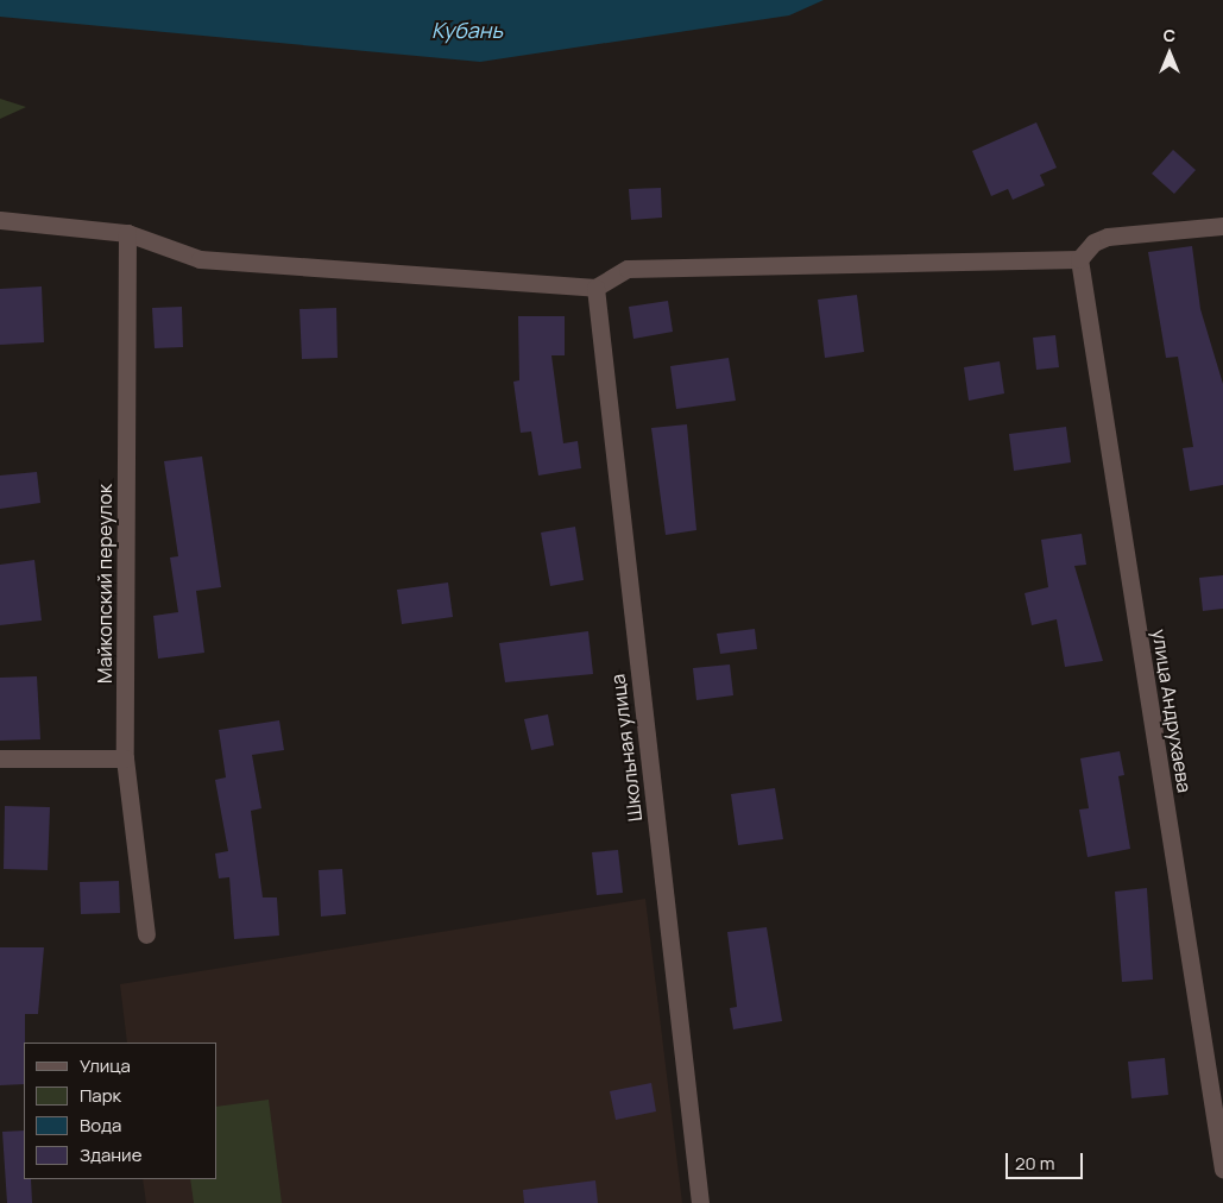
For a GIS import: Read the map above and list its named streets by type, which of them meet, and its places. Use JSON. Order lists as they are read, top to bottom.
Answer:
{
  "streets": {
    "street": ["Майкопский переулок", "улица Андрухаева", "Школьная улица"]
  },
  "water": ["Кубань"],
  "legend": [
    "Улица",
    "Парк",
    "Вода",
    "Здание"
  ],
  "scale_bar": "20 m",
  "north": "top"
}
